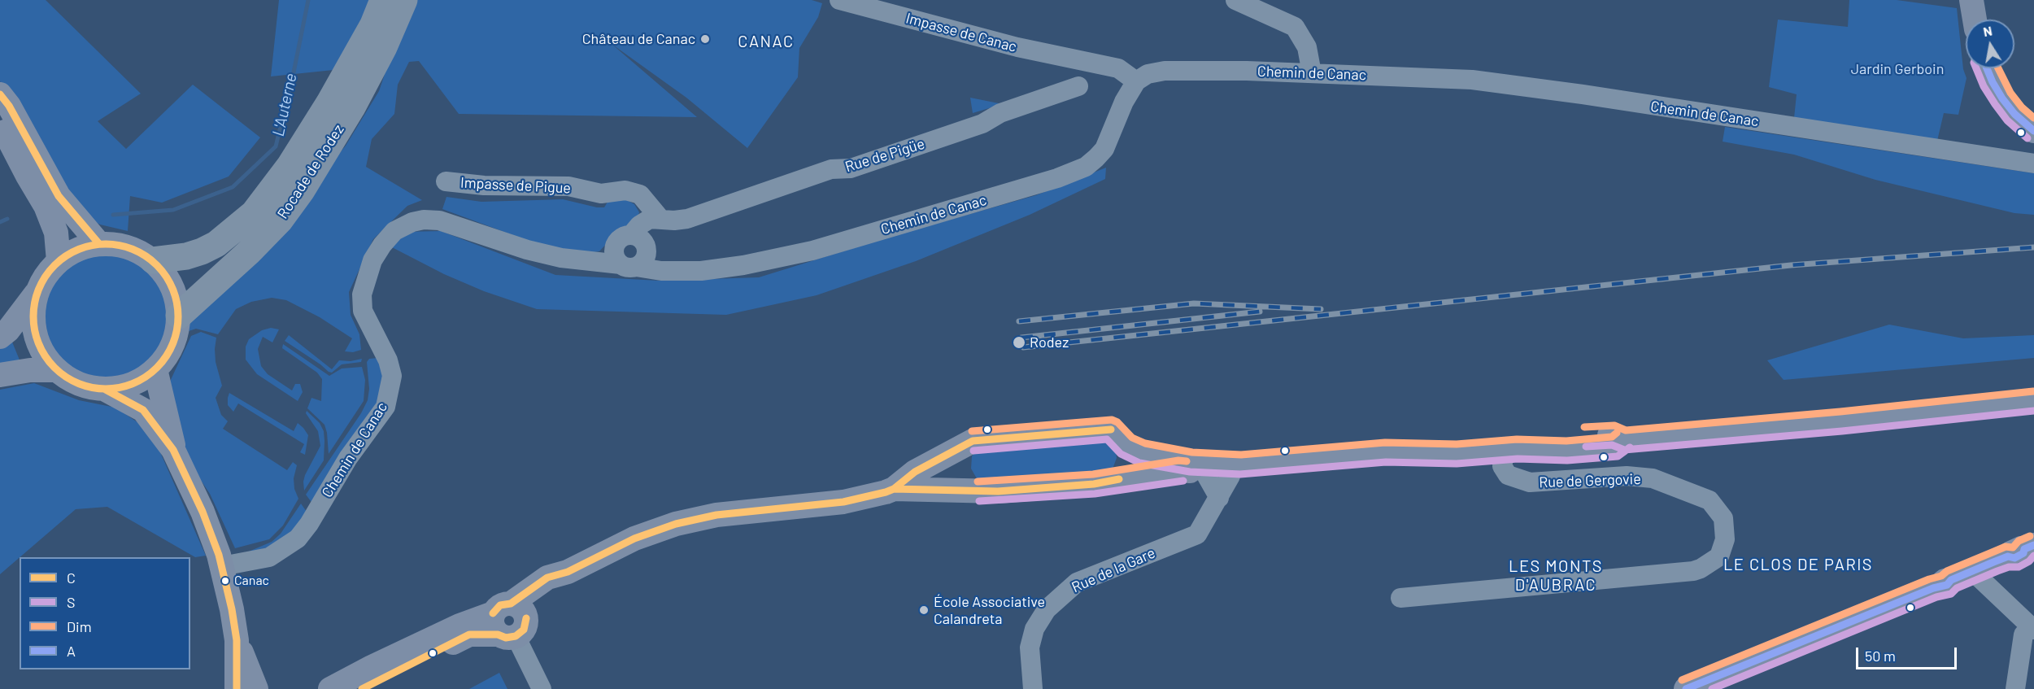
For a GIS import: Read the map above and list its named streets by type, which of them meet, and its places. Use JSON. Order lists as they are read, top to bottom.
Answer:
{
  "streets": {
    "highway": ["Rocade de Rodez"],
    "street": [
      "Impasse de Canac",
      "Chemin de Canac",
      "Rue de Pigüe",
      "Impasse de Pigue",
      "Rue de Gergovie",
      "Rue de la Gare"
    ]
  },
  "crossings": [
    ["Impasse de Canac", "Rue de Pigüe"],
    ["Rue de Pigüe", "Impasse de Pigue"]
  ],
  "districts": ["CANAC", "LE CLOS DE PARIS", "LES MONTS D'AUBRAC"],
  "water": ["L'Auterne"],
  "parks": ["Jardin Gerboin"],
  "places": [
    "Château de Canac",
    "Rodez",
    "Canac",
    "École Associative Calandreta"
  ],
  "lines": [
    "transit line S",
    "transit line Dim",
    "transit line A",
    "transit line C"
  ],
  "legend": [
    "C",
    "S",
    "Dim",
    "A"
  ],
  "scale_bar": "50 m",
  "north": "top"
}
